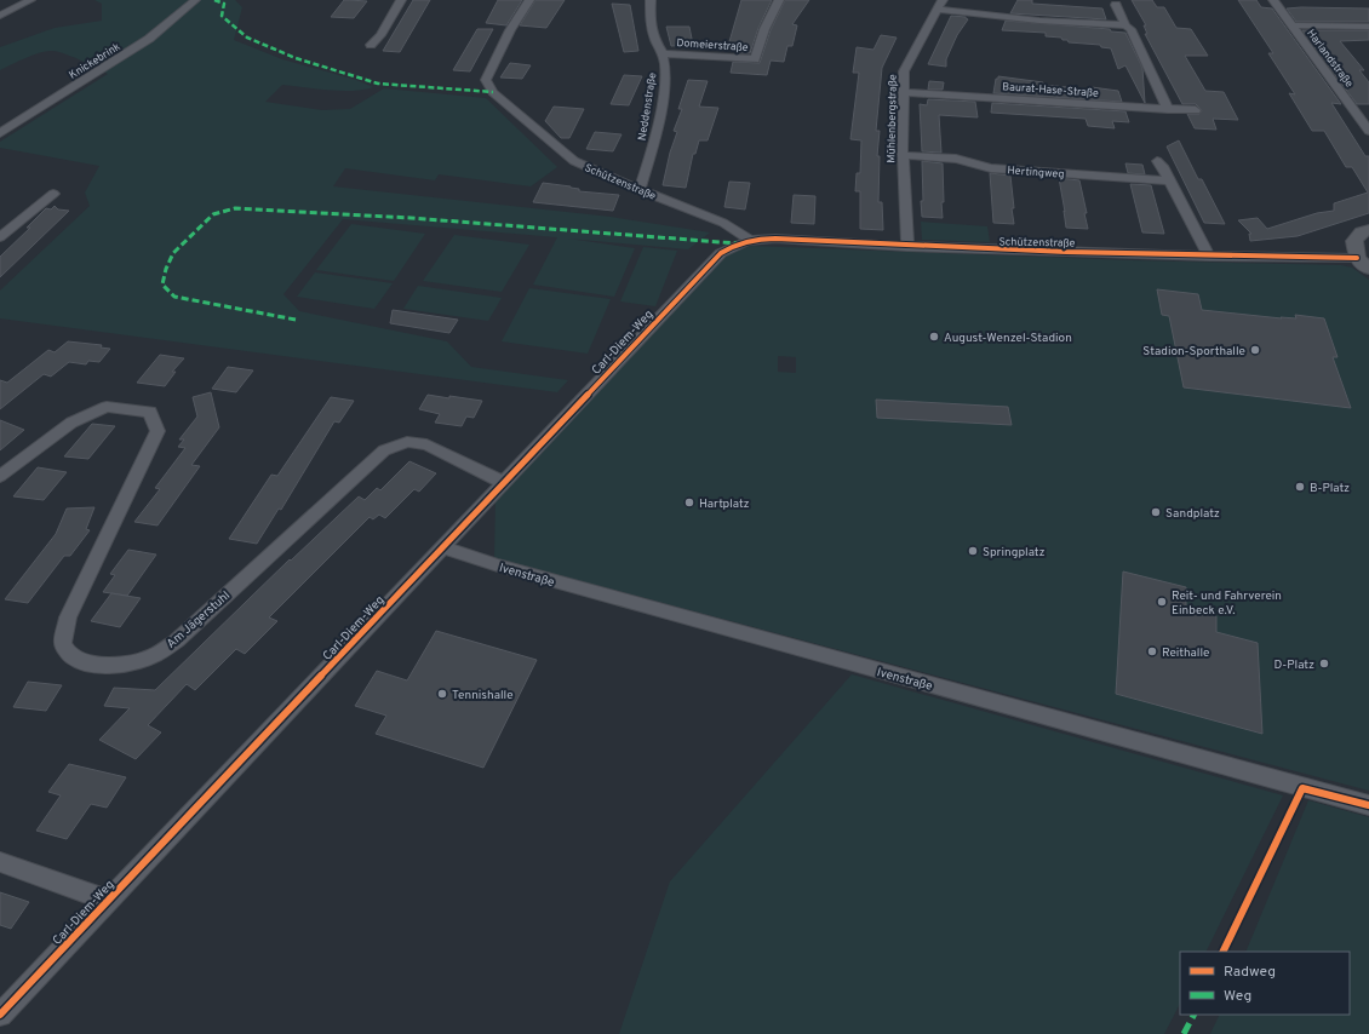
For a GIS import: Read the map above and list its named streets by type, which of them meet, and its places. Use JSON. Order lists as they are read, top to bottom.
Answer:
{
  "streets": {
    "street": [
      "Domeierstraße",
      "Harlandstraße",
      "Knickebrink",
      "Baurat-Hase-Straße",
      "Neddenstraße",
      "Mühlenbergstraße",
      "Hertingweg",
      "Schützenstraße",
      "Carl-Diem-Weg",
      "Ivenstraße",
      "Am Jägerstuhl"
    ]
  },
  "crossings": [
    ["Domeierstraße", "Neddenstraße"],
    ["Baurat-Hase-Straße", "Mühlenbergstraße"],
    ["Neddenstraße", "Schützenstraße"],
    ["Mühlenbergstraße", "Hertingweg"],
    ["Mühlenbergstraße", "Schützenstraße"],
    ["Schützenstraße", "Carl-Diem-Weg"],
    ["Carl-Diem-Weg", "Ivenstraße"],
    ["Carl-Diem-Weg", "Am Jägerstuhl"]
  ],
  "places": [
    "August-Wenzel-Stadion",
    "Stadion-Sporthalle",
    "B-Platz",
    "Hartplatz",
    "Sandplatz",
    "Springplatz",
    "Reit- und Fahrverein Einbeck e.V.",
    "Reithalle",
    "D-Platz",
    "Tennishalle"
  ],
  "legend": ["Radweg", "Weg"]
}
